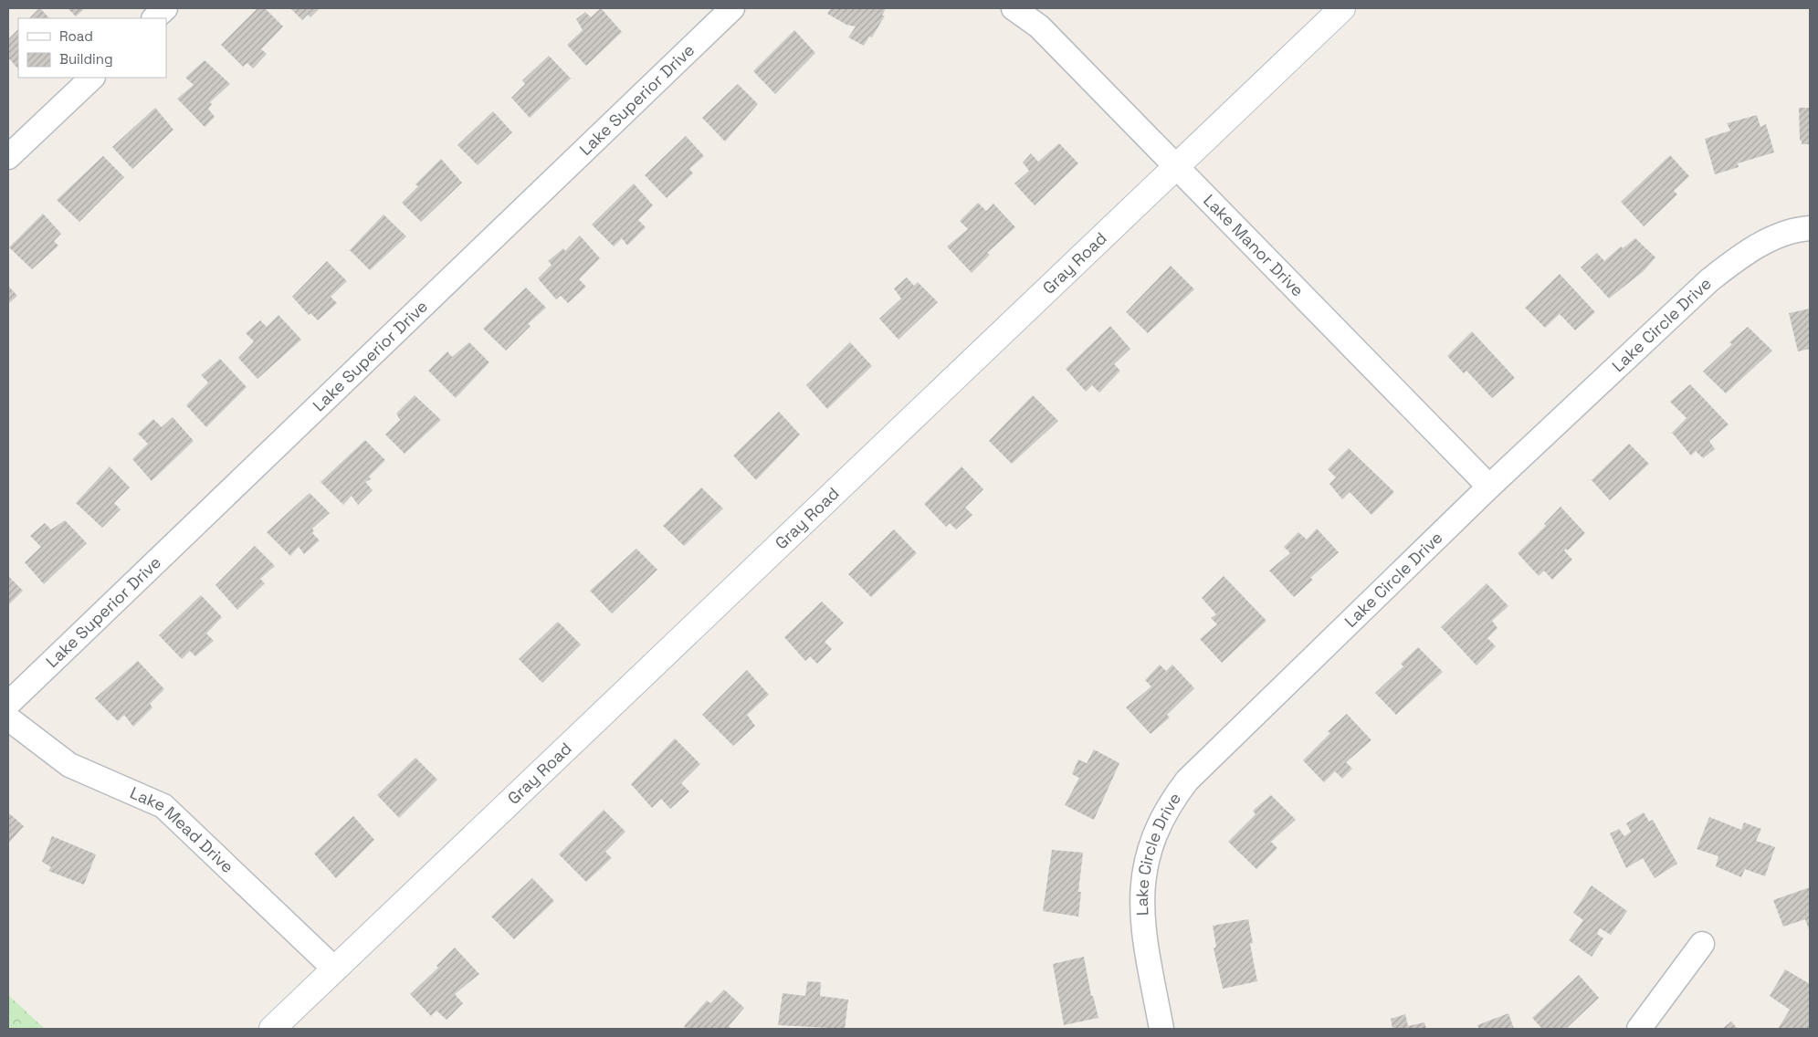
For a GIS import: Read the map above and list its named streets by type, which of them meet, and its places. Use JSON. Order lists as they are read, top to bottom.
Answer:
{
  "streets": {
    "street": [
      "Lake Superior Drive",
      "Lake Manor Drive",
      "Gray Road",
      "Lake Circle Drive",
      "Lake Mead Drive"
    ]
  },
  "crossings": [
    ["Lake Manor Drive", "Gray Road"],
    ["Lake Manor Drive", "Lake Circle Drive"],
    ["Gray Road", "Lake Mead Drive"]
  ],
  "legend": ["Road", "Building"]
}
